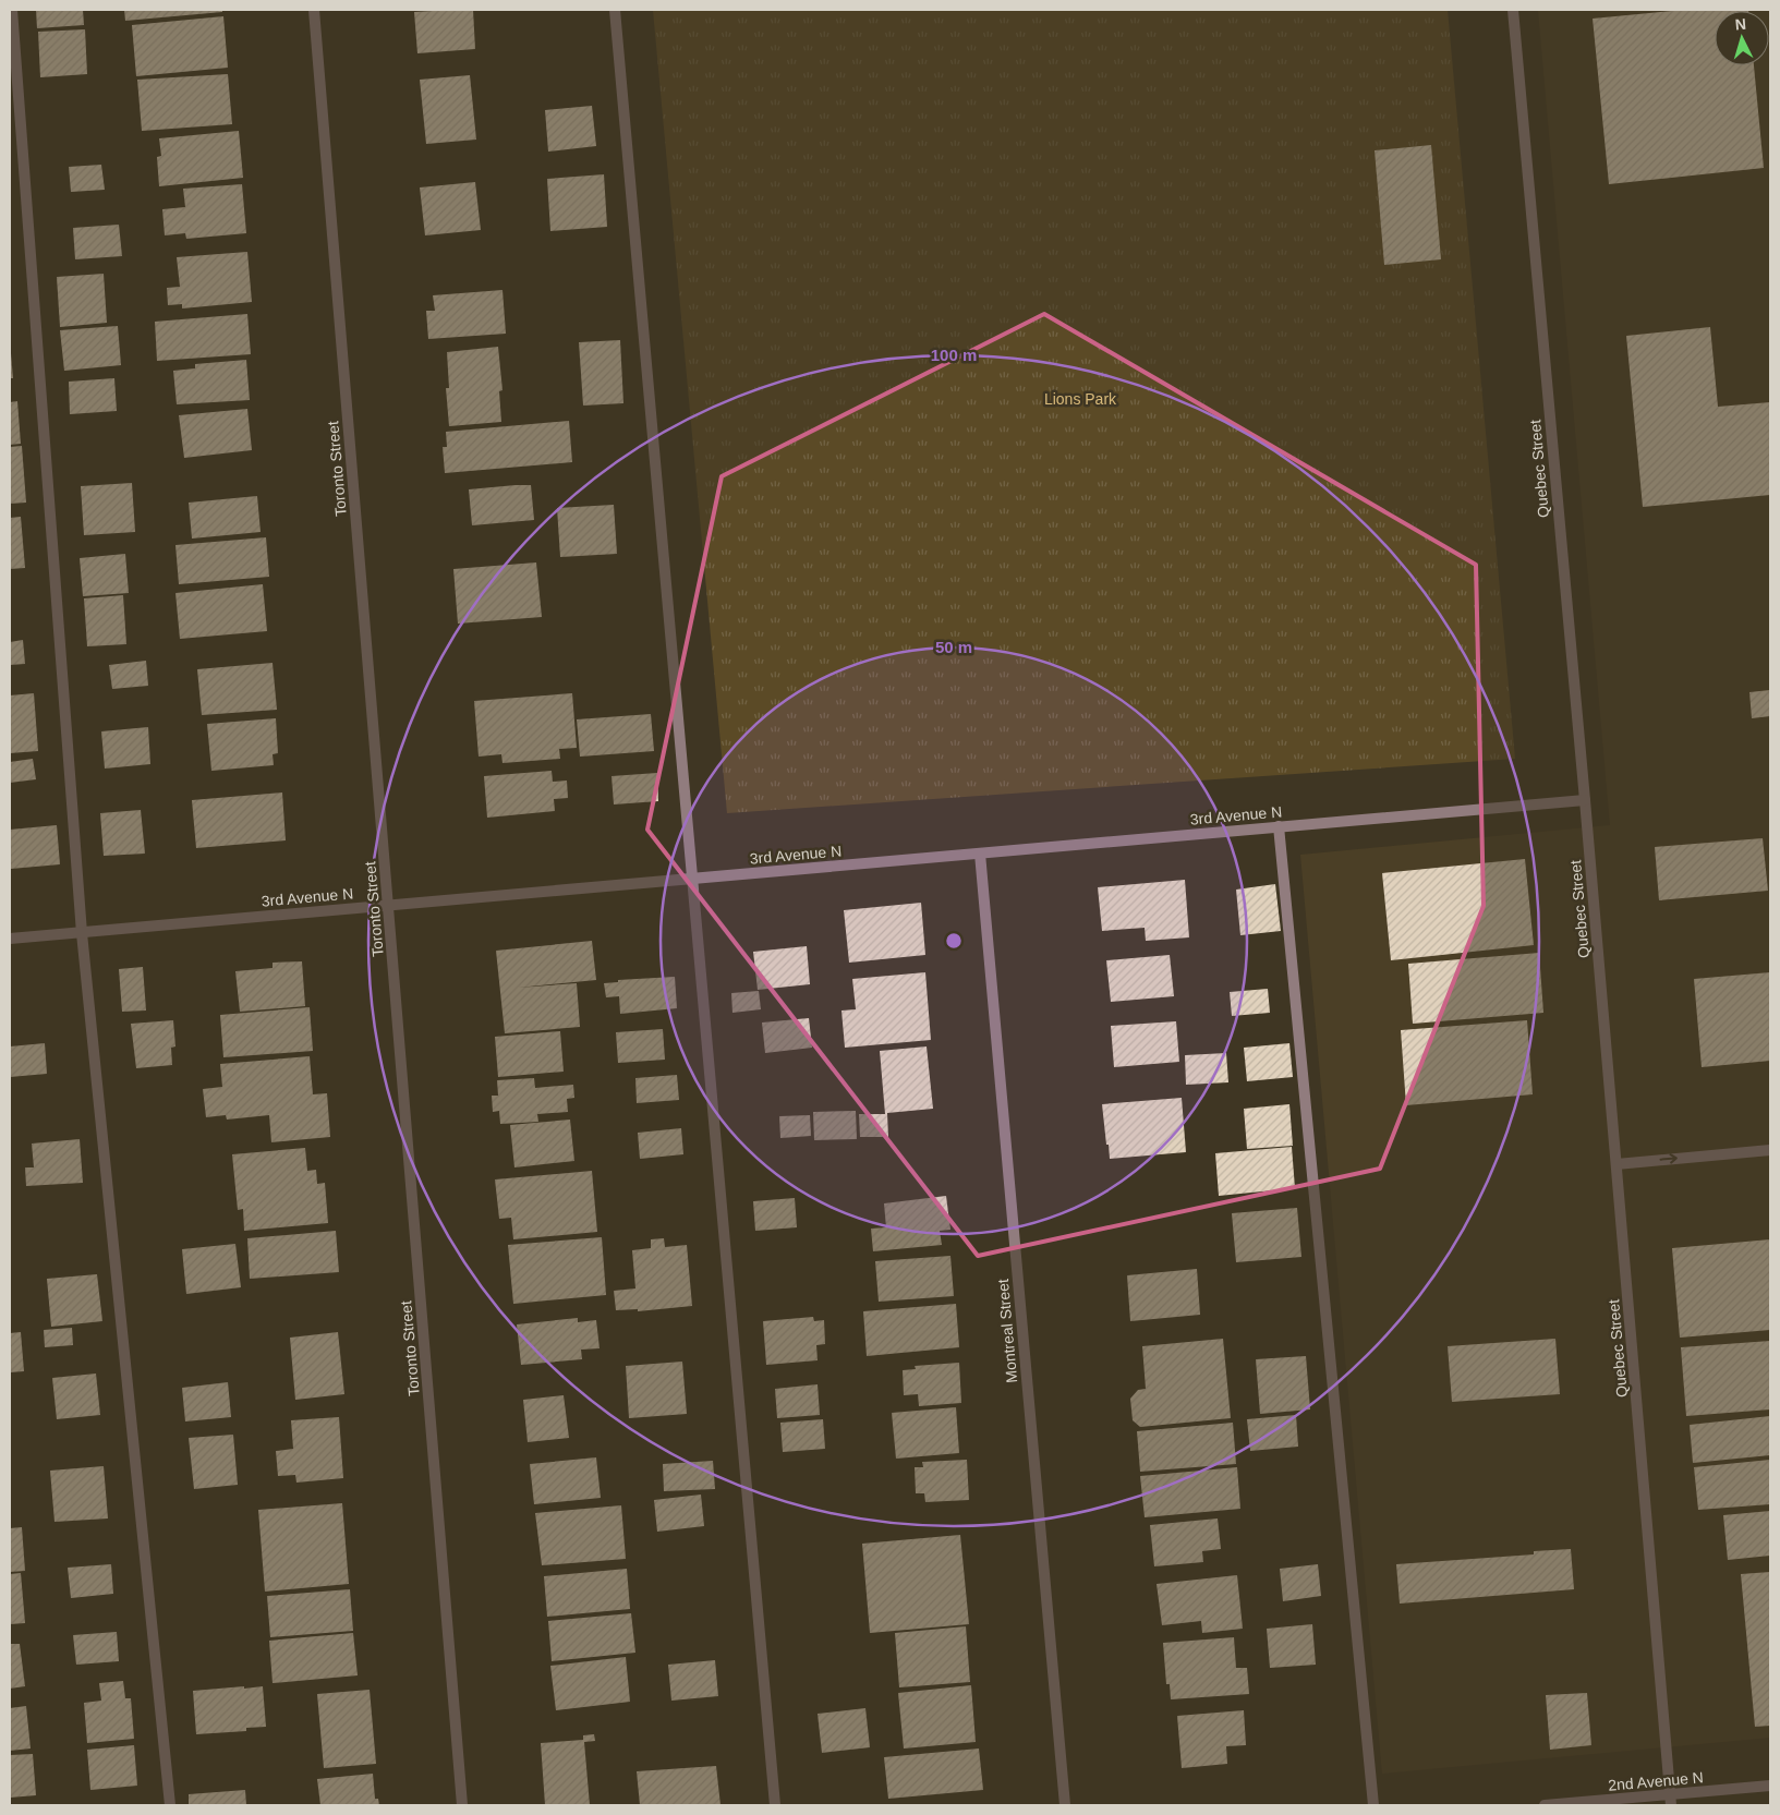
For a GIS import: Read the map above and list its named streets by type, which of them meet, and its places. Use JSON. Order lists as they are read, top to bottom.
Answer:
{
  "streets": {
    "street": [
      "Toronto Street",
      "Quebec Street",
      "3rd Avenue N",
      "Montreal Street",
      "2nd Avenue N"
    ]
  },
  "crossings": [
    ["Toronto Street", "3rd Avenue N"],
    ["Quebec Street", "3rd Avenue N"],
    ["Quebec Street", "2nd Avenue N"],
    ["3rd Avenue N", "Montreal Street"]
  ],
  "parks": ["Lions Park"],
  "north": "top",
  "rings": ["100 m", "50 m"]
}
